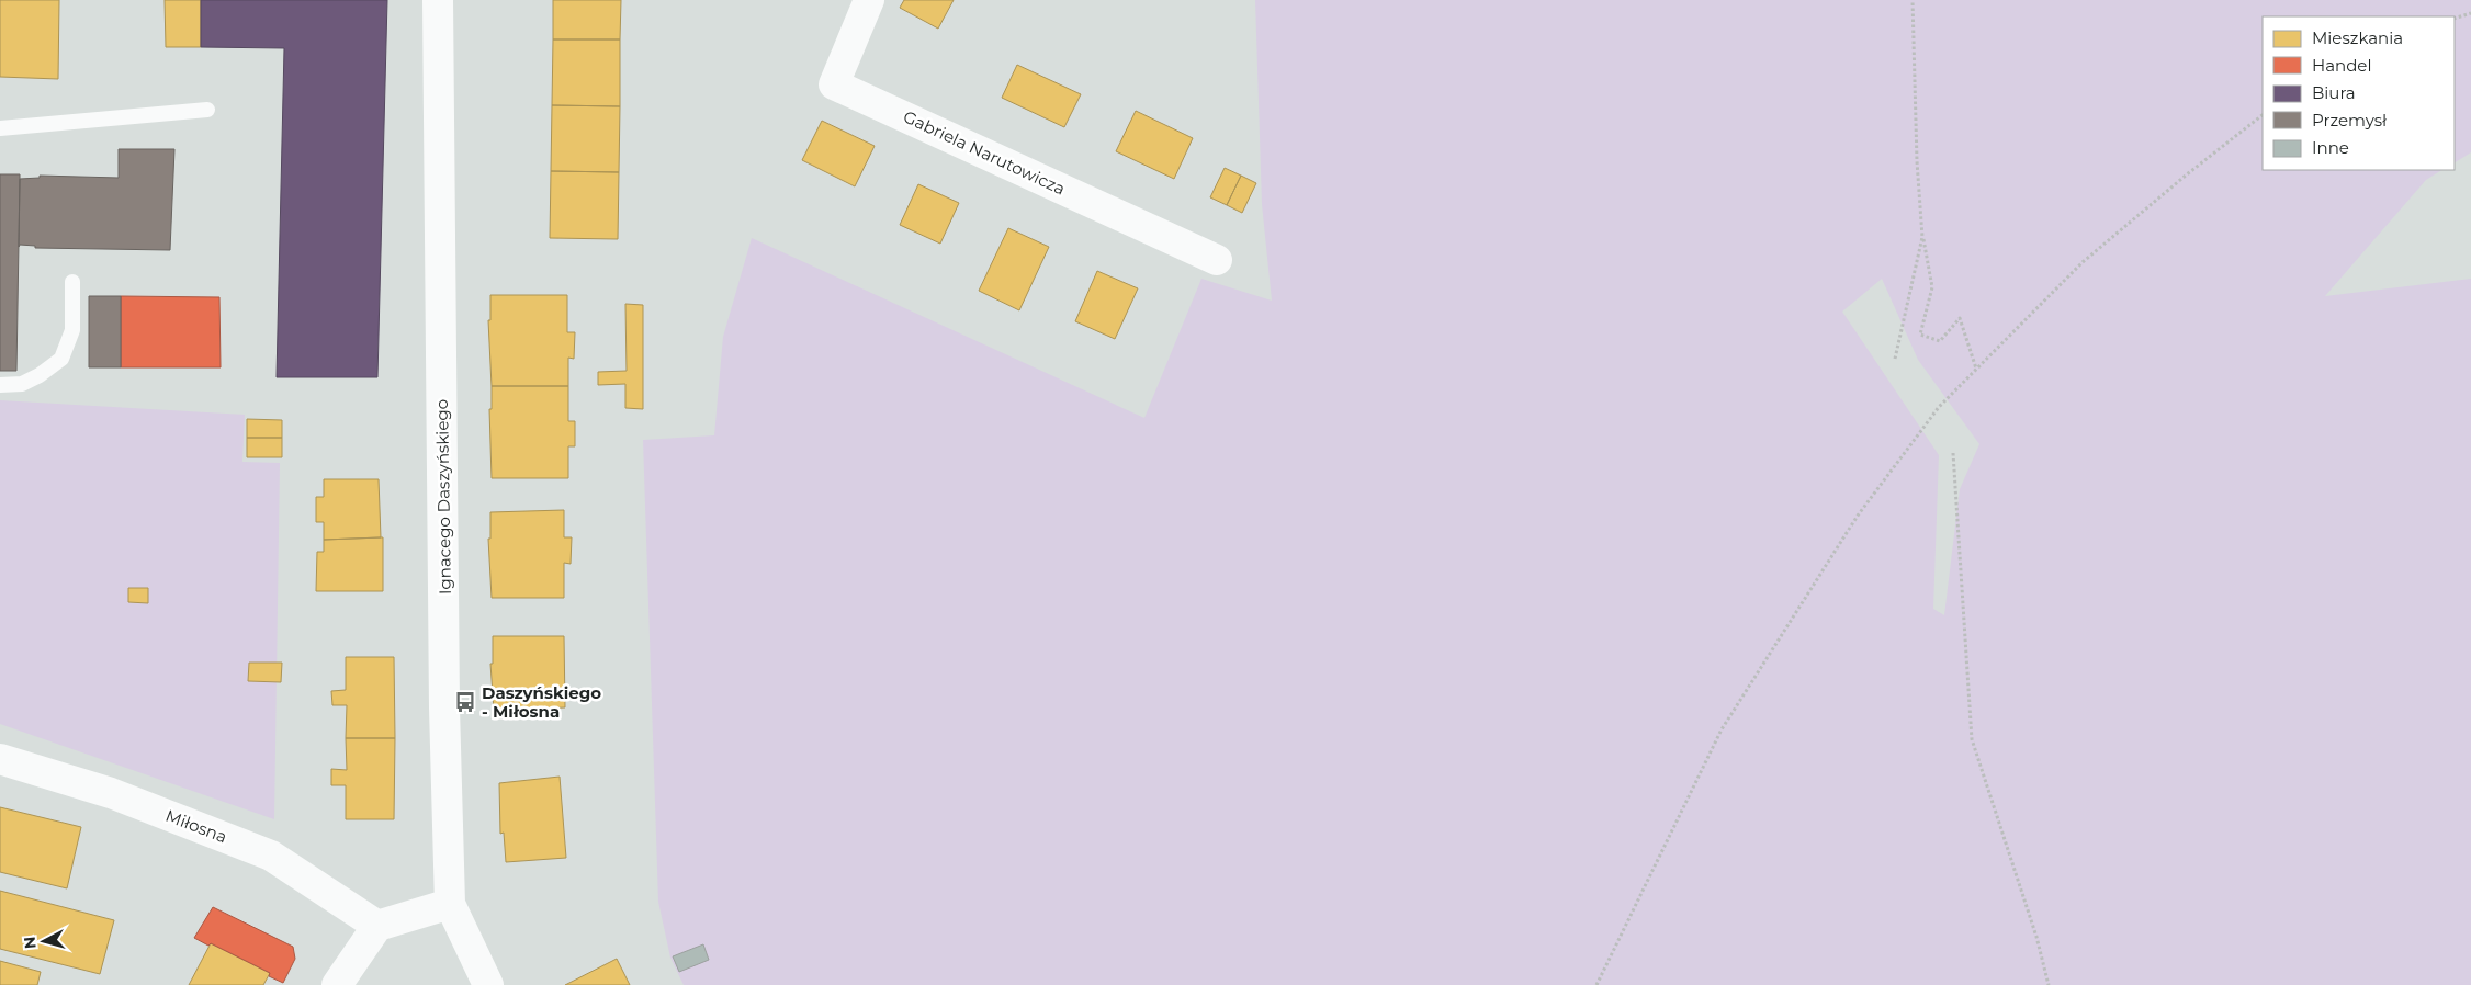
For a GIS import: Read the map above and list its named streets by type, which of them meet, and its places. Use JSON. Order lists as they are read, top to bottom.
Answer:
{
  "streets": {
    "street": ["Gabriela Narutowicza", "Ignacego Daszyńskiego", "Miłosna"]
  },
  "places": {
    "bus stop": ["Daszyńskiego - Miłosna"]
  },
  "legend": [
    "Mieszkania",
    "Handel",
    "Biura",
    "Przemysł",
    "Inne"
  ],
  "north": "left"
}
